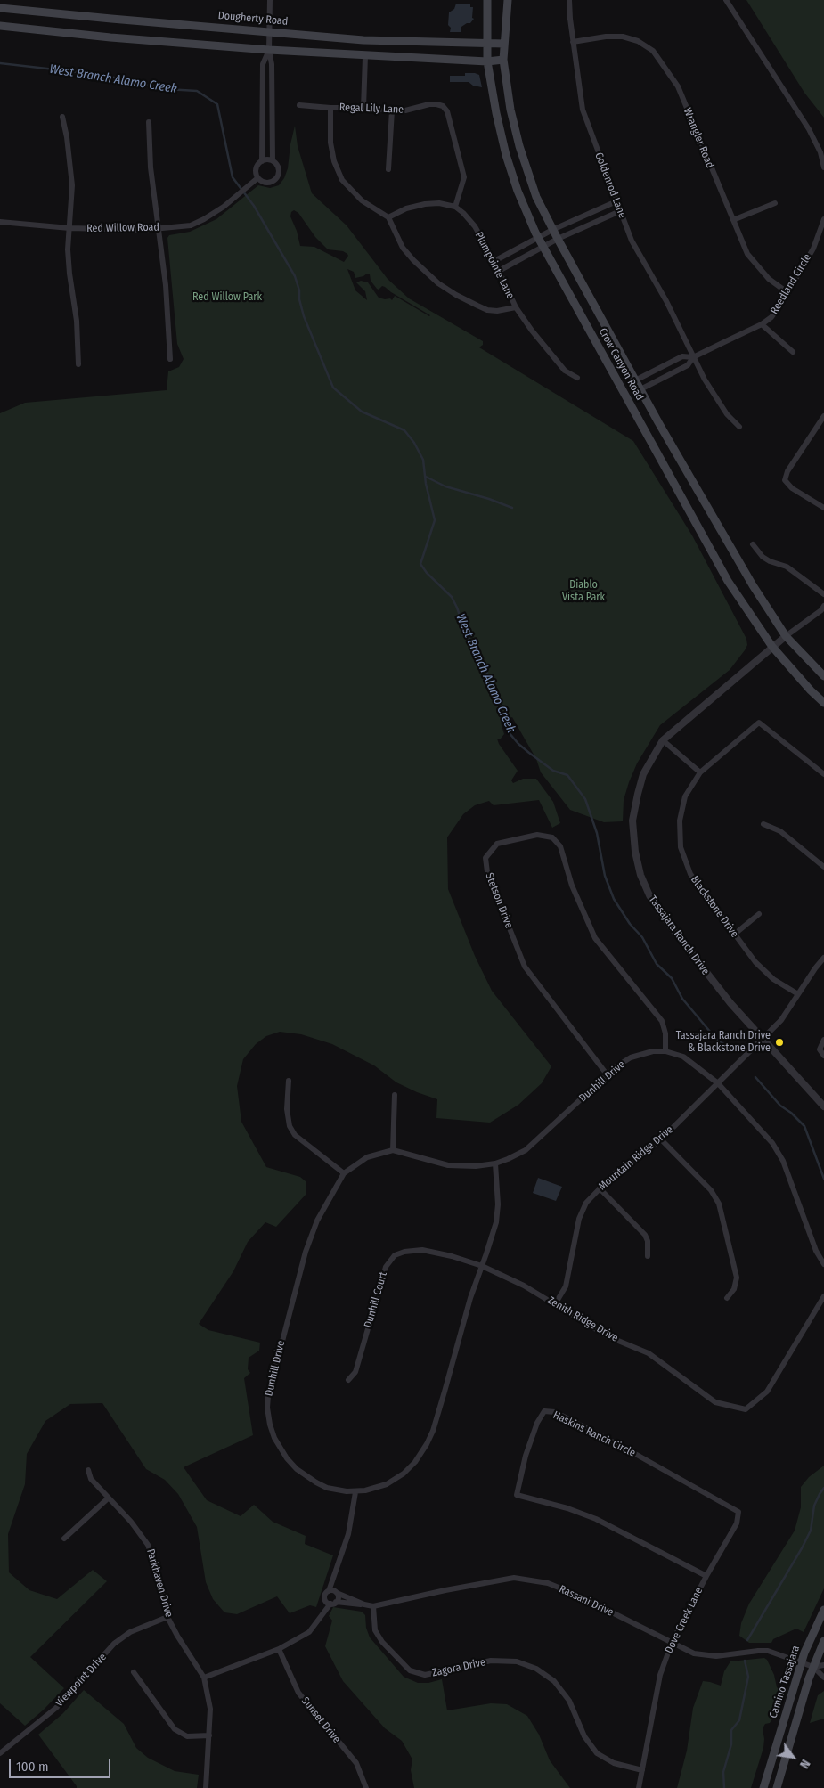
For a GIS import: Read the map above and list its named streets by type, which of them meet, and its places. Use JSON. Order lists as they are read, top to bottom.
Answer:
{
  "streets": {
    "main road": ["Dougherty Road", "Crow Canyon Road", "Camino Tassajara"],
    "street": [
      "Regal Lily Lane",
      "Wrangler Road",
      "Goldenrod Lane",
      "Red Willow Road",
      "Plumpointe Lane",
      "Reedland Circle",
      "Stetson Drive",
      "Blackstone Drive",
      "Tassajara Ranch Drive",
      "Dunhill Drive",
      "Mountain Ridge Drive",
      "Dunhill Court",
      "Zenith Ridge Drive",
      "Haskins Ranch Circle",
      "Parkhaven Drive",
      "Rassani Drive",
      "Dove Creek Lane",
      "Zagora Drive",
      "Viewpoint Drive",
      "Sunset Drive"
    ]
  },
  "crossings": [
    ["Dougherty Road", "Crow Canyon Road"],
    ["Regal Lily Lane", "Plumpointe Lane"],
    ["Wrangler Road", "Goldenrod Lane"],
    ["Wrangler Road", "Reedland Circle"],
    ["Goldenrod Lane", "Reedland Circle"],
    ["Reedland Circle", "Crow Canyon Road"],
    ["Crow Canyon Road", "Tassajara Ranch Drive"],
    ["Stetson Drive", "Dunhill Drive"],
    ["Tassajara Ranch Drive", "Mountain Ridge Drive"],
    ["Dunhill Drive", "Mountain Ridge Drive"],
    ["Dunhill Drive", "Dunhill Court"],
    ["Dunhill Drive", "Zenith Ridge Drive"],
    ["Mountain Ridge Drive", "Zenith Ridge Drive"],
    ["Dunhill Court", "Zenith Ridge Drive"],
    ["Haskins Ranch Circle", "Dove Creek Lane"],
    ["Parkhaven Drive", "Viewpoint Drive"],
    ["Rassani Drive", "Dove Creek Lane"],
    ["Rassani Drive", "Zagora Drive"],
    ["Rassani Drive", "Camino Tassajara"],
    ["Dove Creek Lane", "Zagora Drive"]
  ],
  "water": ["West Branch Alamo Creek"],
  "parks": ["Red Willow Park", "Diablo Vista Park"],
  "places": ["Tassajara Ranch Drive & Blackstone Drive"],
  "scale_bar": "100 m",
  "north": "bottom right"
}
